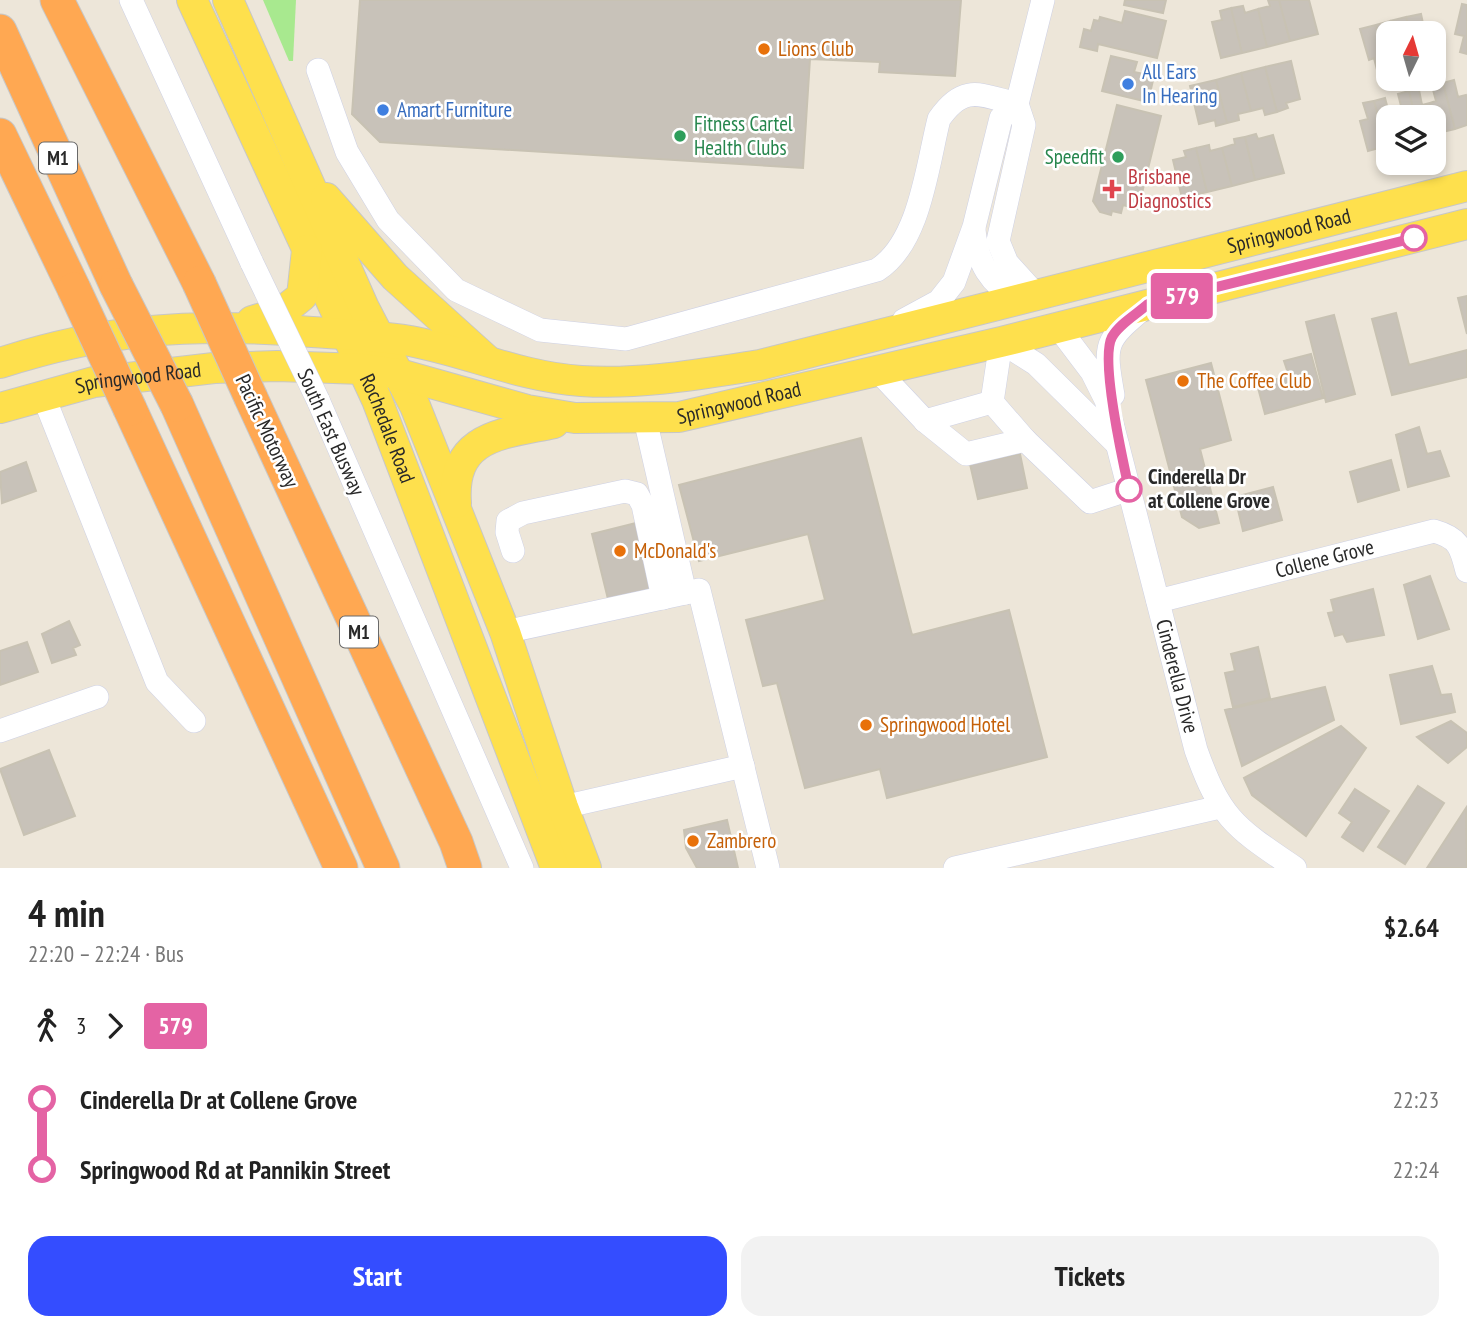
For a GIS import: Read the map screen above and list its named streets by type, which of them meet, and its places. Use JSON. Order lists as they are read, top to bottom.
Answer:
{
  "streets": {
    "highway": ["M1", "Pacific Motorway"],
    "main road": ["Springwood Road", "Rochedale Road"],
    "street": ["South East Busway", "Collene Grove", "Cinderella Drive"]
  },
  "crossings": [
    ["Springwood Road", "Rochedale Road"],
    ["Collene Grove", "Cinderella Drive"]
  ],
  "places": {
    "other": [
      "Lions Club",
      "All Ears In Hearing",
      "Amart Furniture",
      "Fitness Cartel Health Clubs",
      "Speedfit",
      "The Coffee Club",
      "Cinderella Dr at Collene Grove",
      "McDonald's",
      "Springwood Hotel",
      "Zambrero"
    ],
    "health": ["Brisbane Diagnostics"]
  },
  "lines": ["bus line 579"],
  "north": "top",
  "page": {
    "on_map": "579",
    "heading": ["4 min", "22:20 – 22:24 · Bus", "$2.64"],
    "legs": ["3", "579"],
    "list": [
      {
        "name": "Cinderella Dr at Collene Grove",
        "value": "22:23"
      },
      {
        "name": "Springwood Rd at Pannikin Street",
        "value": "22:24"
      }
    ],
    "buttons": ["Start", "Tickets"]
  }
}
